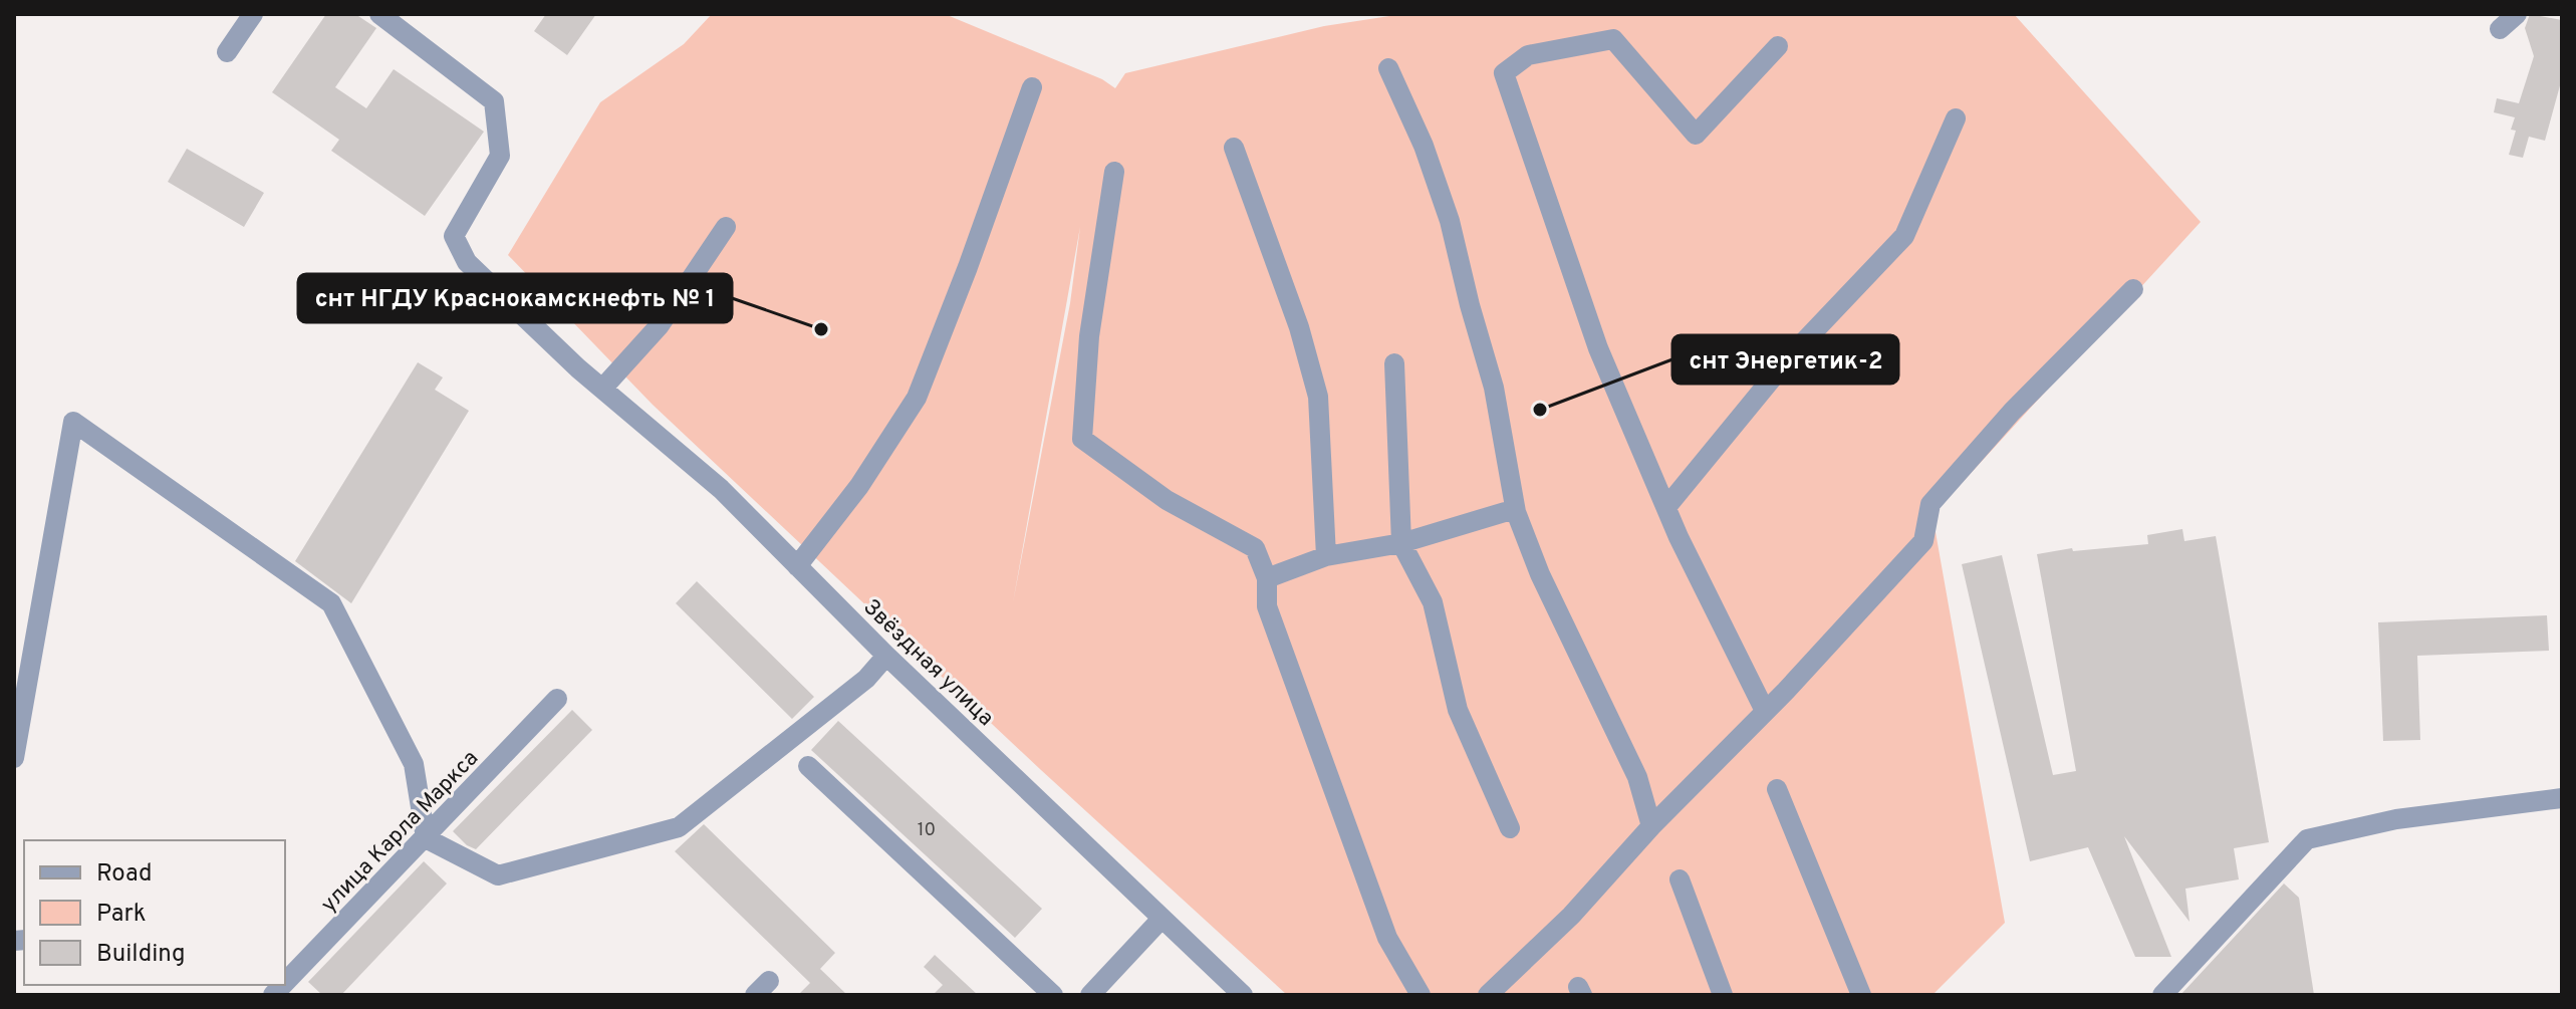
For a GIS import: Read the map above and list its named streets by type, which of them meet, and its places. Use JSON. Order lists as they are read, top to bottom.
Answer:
{
  "streets": {
    "street": ["Звёздная улица", "улица Карла Маркса"]
  },
  "places": ["снт НГДУ Краснокамскнефть № 1", "снт Энергетик-2"],
  "house_numbers": ["10"],
  "legend": ["Road", "Park", "Building"]
}
